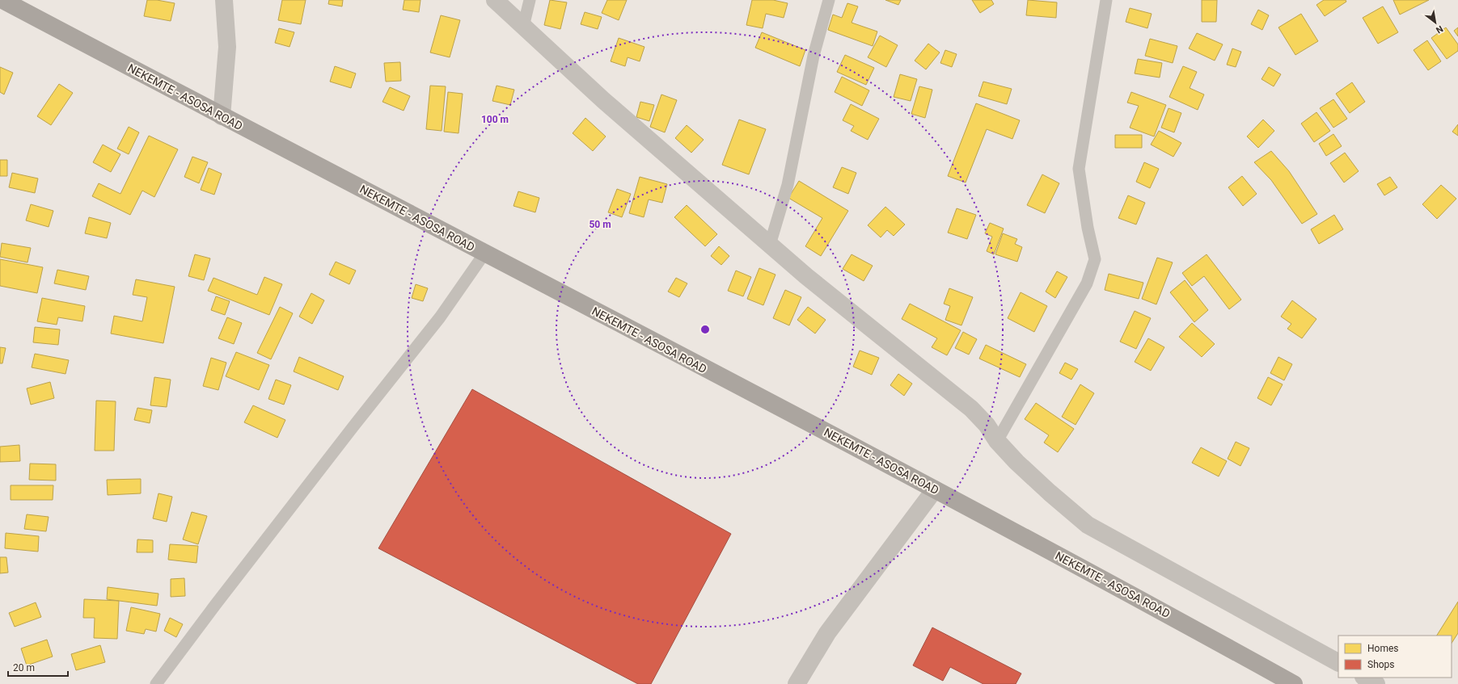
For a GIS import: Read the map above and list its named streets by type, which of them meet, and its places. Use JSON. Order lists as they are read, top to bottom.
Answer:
{
  "streets": {
    "highway": ["NEKEMTE - ASOSA ROAD"]
  },
  "legend": ["Homes", "Shops"],
  "scale_bar": "20 m",
  "north": "bottom right",
  "rings": ["100 m", "50 m"]
}
